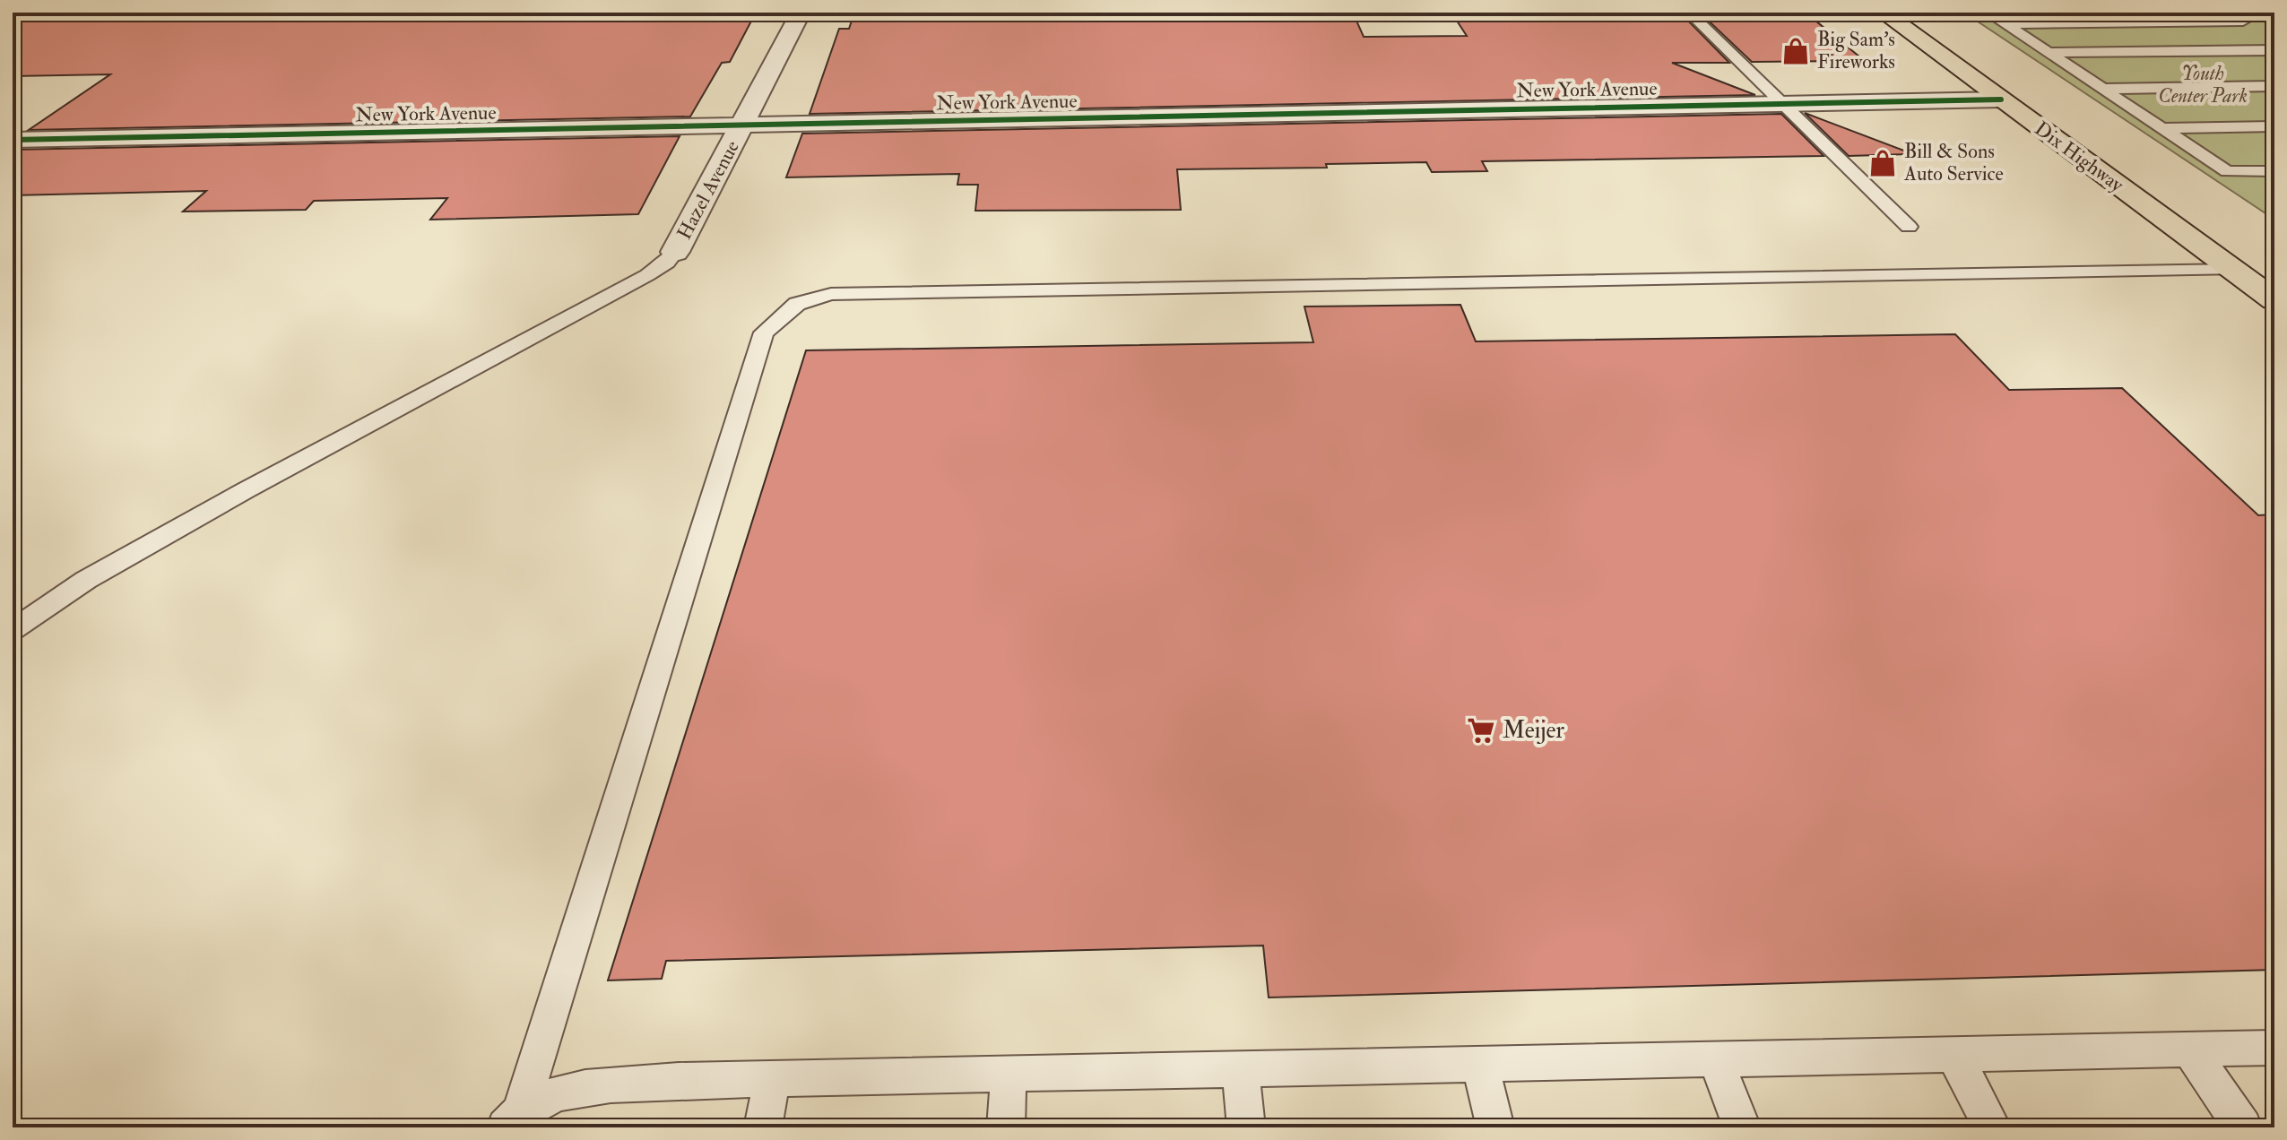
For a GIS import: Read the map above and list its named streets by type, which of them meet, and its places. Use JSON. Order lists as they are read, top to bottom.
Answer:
{
  "streets": {
    "main road": ["Dix Highway"],
    "street": ["New York Avenue", "Hazel Avenue"]
  },
  "crossings": [
    ["New York Avenue", "Dix Highway"],
    ["New York Avenue", "Hazel Avenue"]
  ],
  "parks": ["Youth Center Park"],
  "places": {
    "shop": ["Big Sam's Fireworks", "Bill & Sons Auto Service"],
    "supermarket": ["Meijer"]
  }
}
